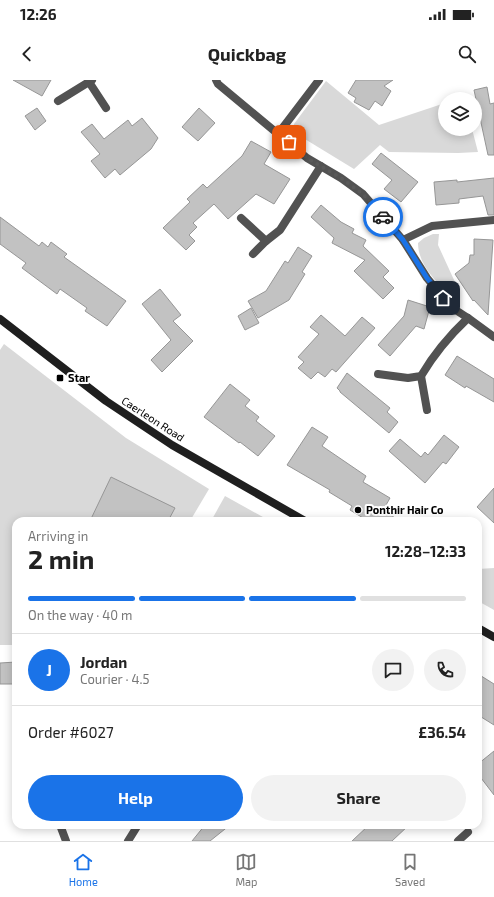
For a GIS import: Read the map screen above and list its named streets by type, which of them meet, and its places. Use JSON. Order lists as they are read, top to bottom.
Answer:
{
  "streets": {
    "main road": ["Caerleon Road"]
  },
  "places": {
    "transit": ["Star"],
    "other": ["Ponthir Hair Co"]
  },
  "page": {
    "status": "12:26",
    "header": "Quickbag",
    "heading": ["2 min", "Arriving in", "12:28–12:33"],
    "panel": [
      "Jordan",
      "Courier · 4.5",
      "Order #6027",
      "£36.54"
    ],
    "bar": "On the way · 40 m",
    "round": "J",
    "buttons": ["Help", "Share"],
    "tabs": ["Home", "Map", "Saved"]
  }
}
